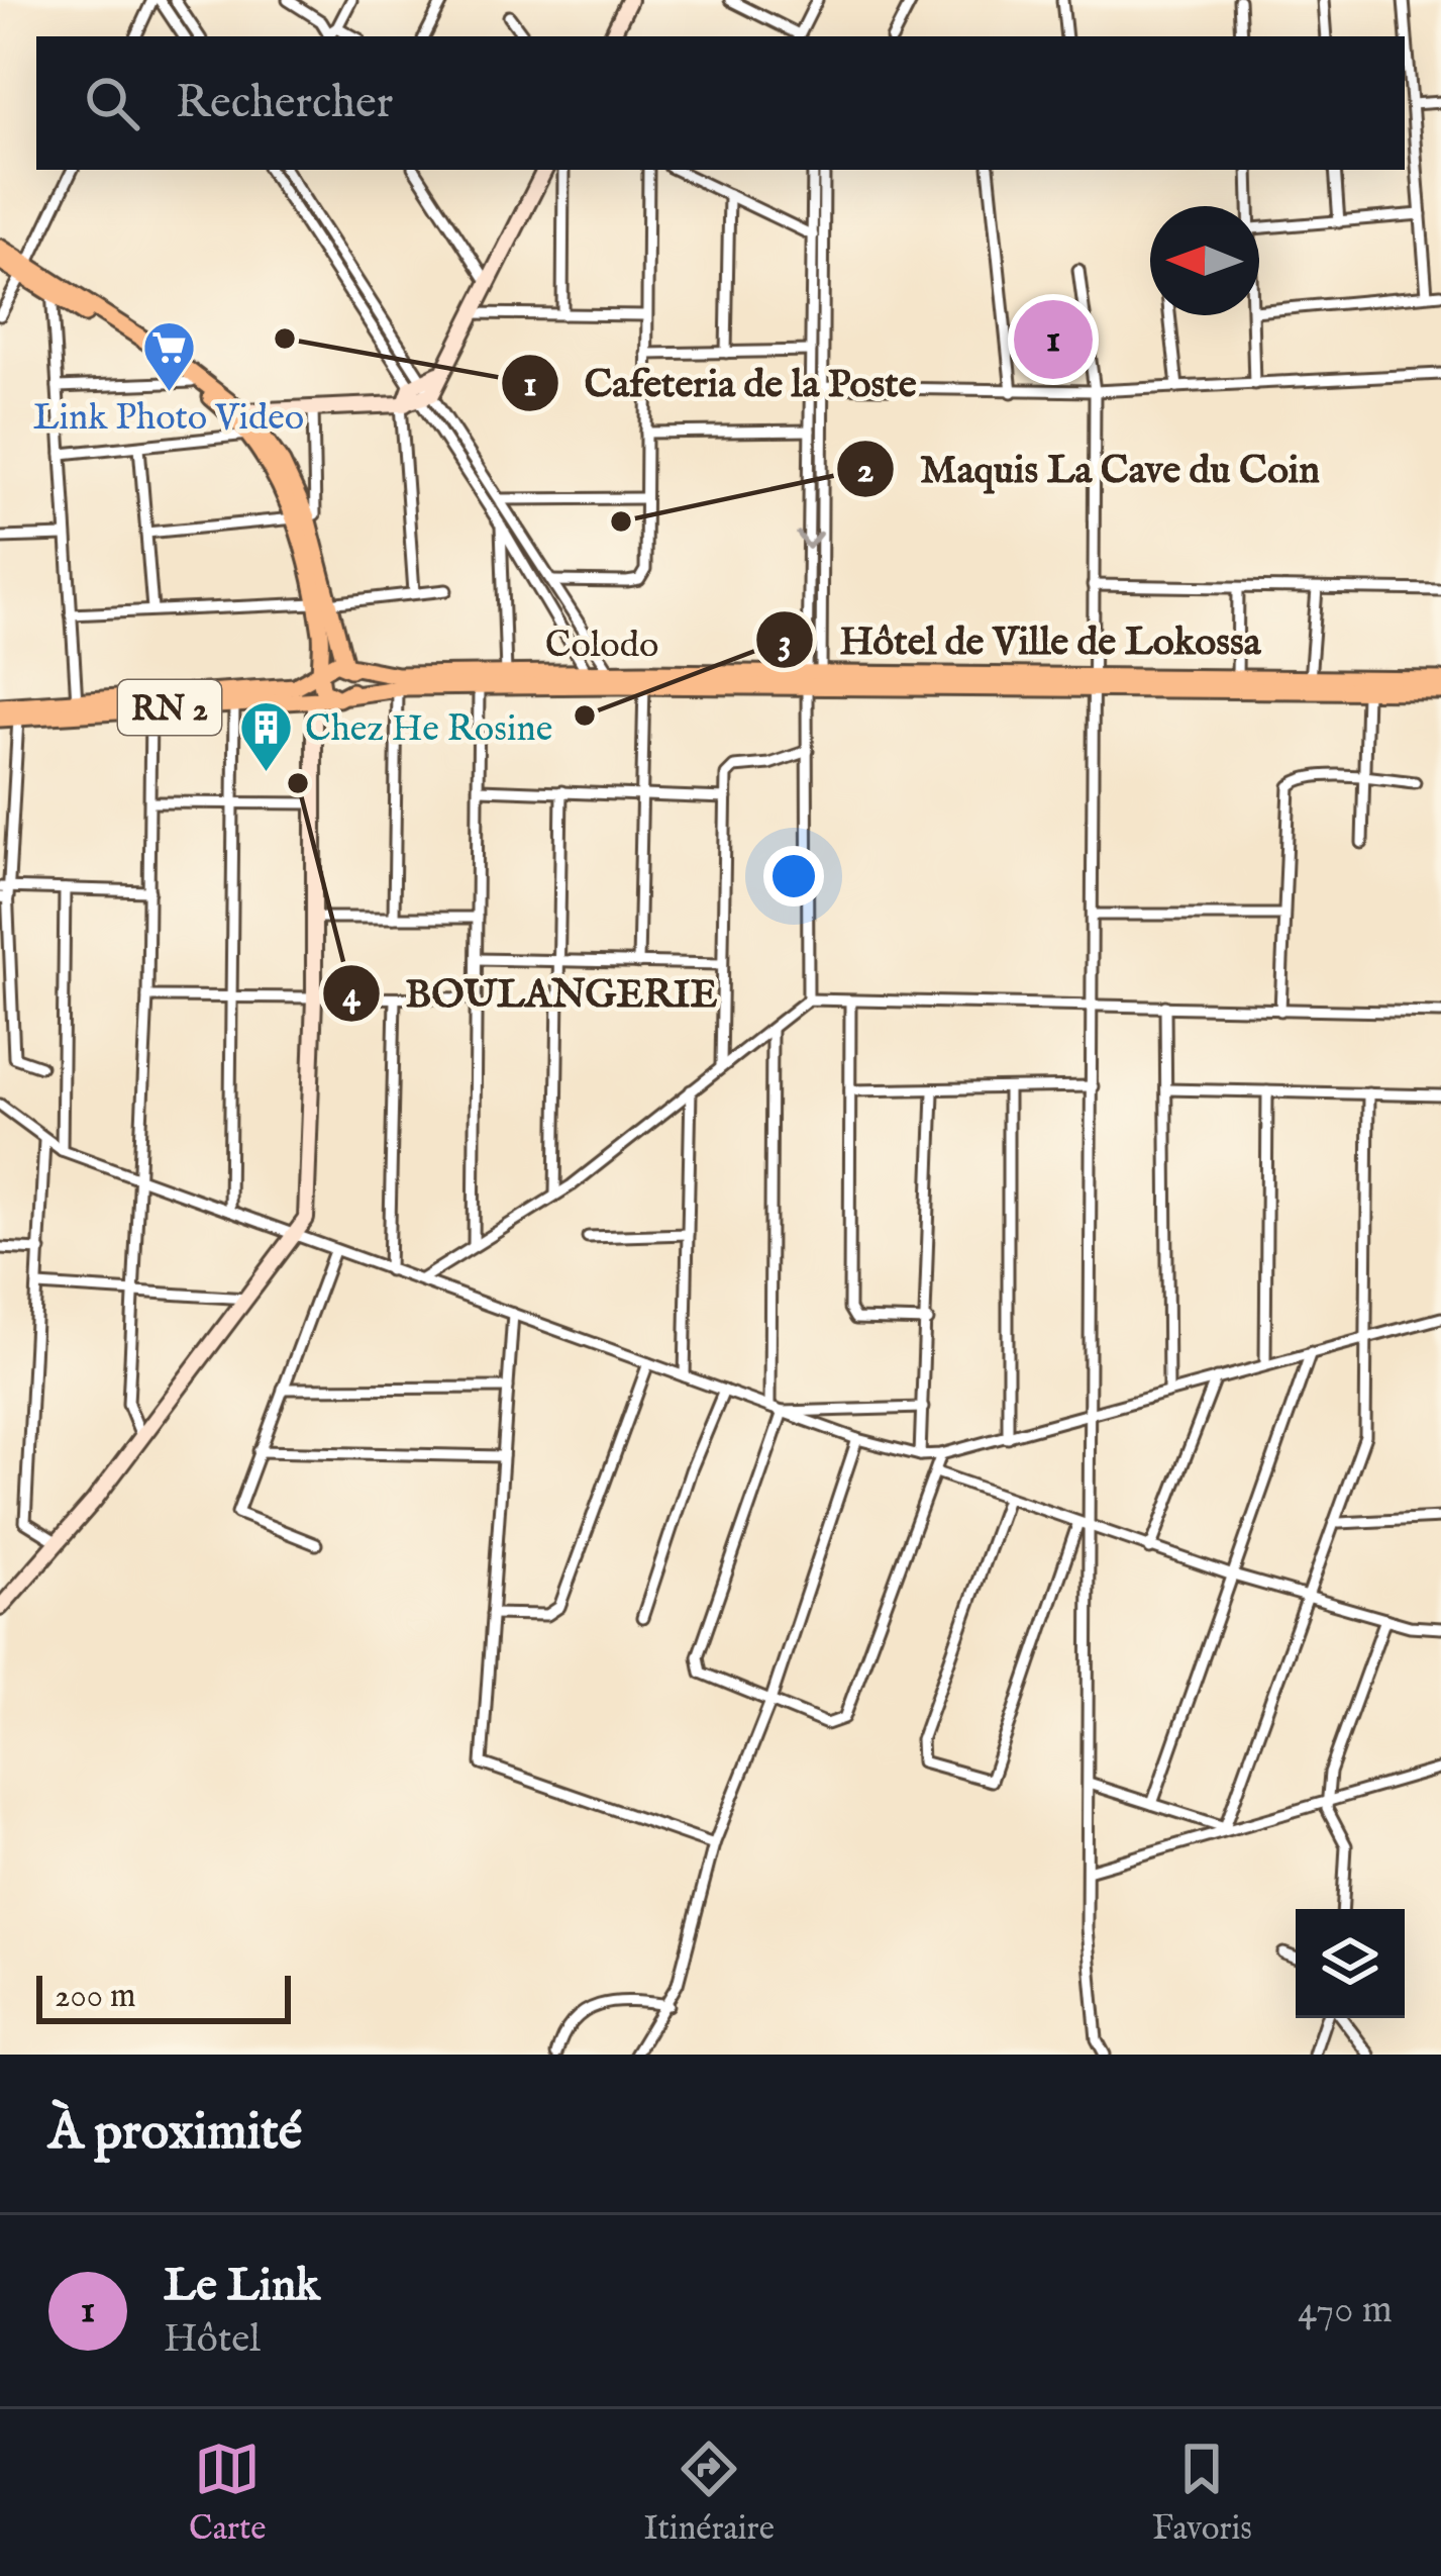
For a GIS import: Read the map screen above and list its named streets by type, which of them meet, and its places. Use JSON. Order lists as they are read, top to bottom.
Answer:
{
  "streets": {
    "main road": ["Colodo", "RN 2"]
  },
  "crossings": [
    ["Colodo", "RN 2"]
  ],
  "places": {
    "other": [
      "Cafeteria de la Poste",
      "Maquis La Cave du Coin",
      "Hôtel de Ville de Lokossa",
      "BOULANGERIE"
    ],
    "supermarket": ["Link Photo Video"],
    "building": ["Chez He Rosine"]
  },
  "scale_bar": "200 m",
  "north": "left",
  "page": {
    "search": "Rechercher",
    "pins": "1",
    "scale": "200 m",
    "heading": "À proximité",
    "list": [
      {
        "mark": "1",
        "name": "Le Link",
        "note": "Hôtel",
        "value": "470 m"
      }
    ],
    "nav": ["Carte", "Itinéraire", "Favoris"]
  }
}
